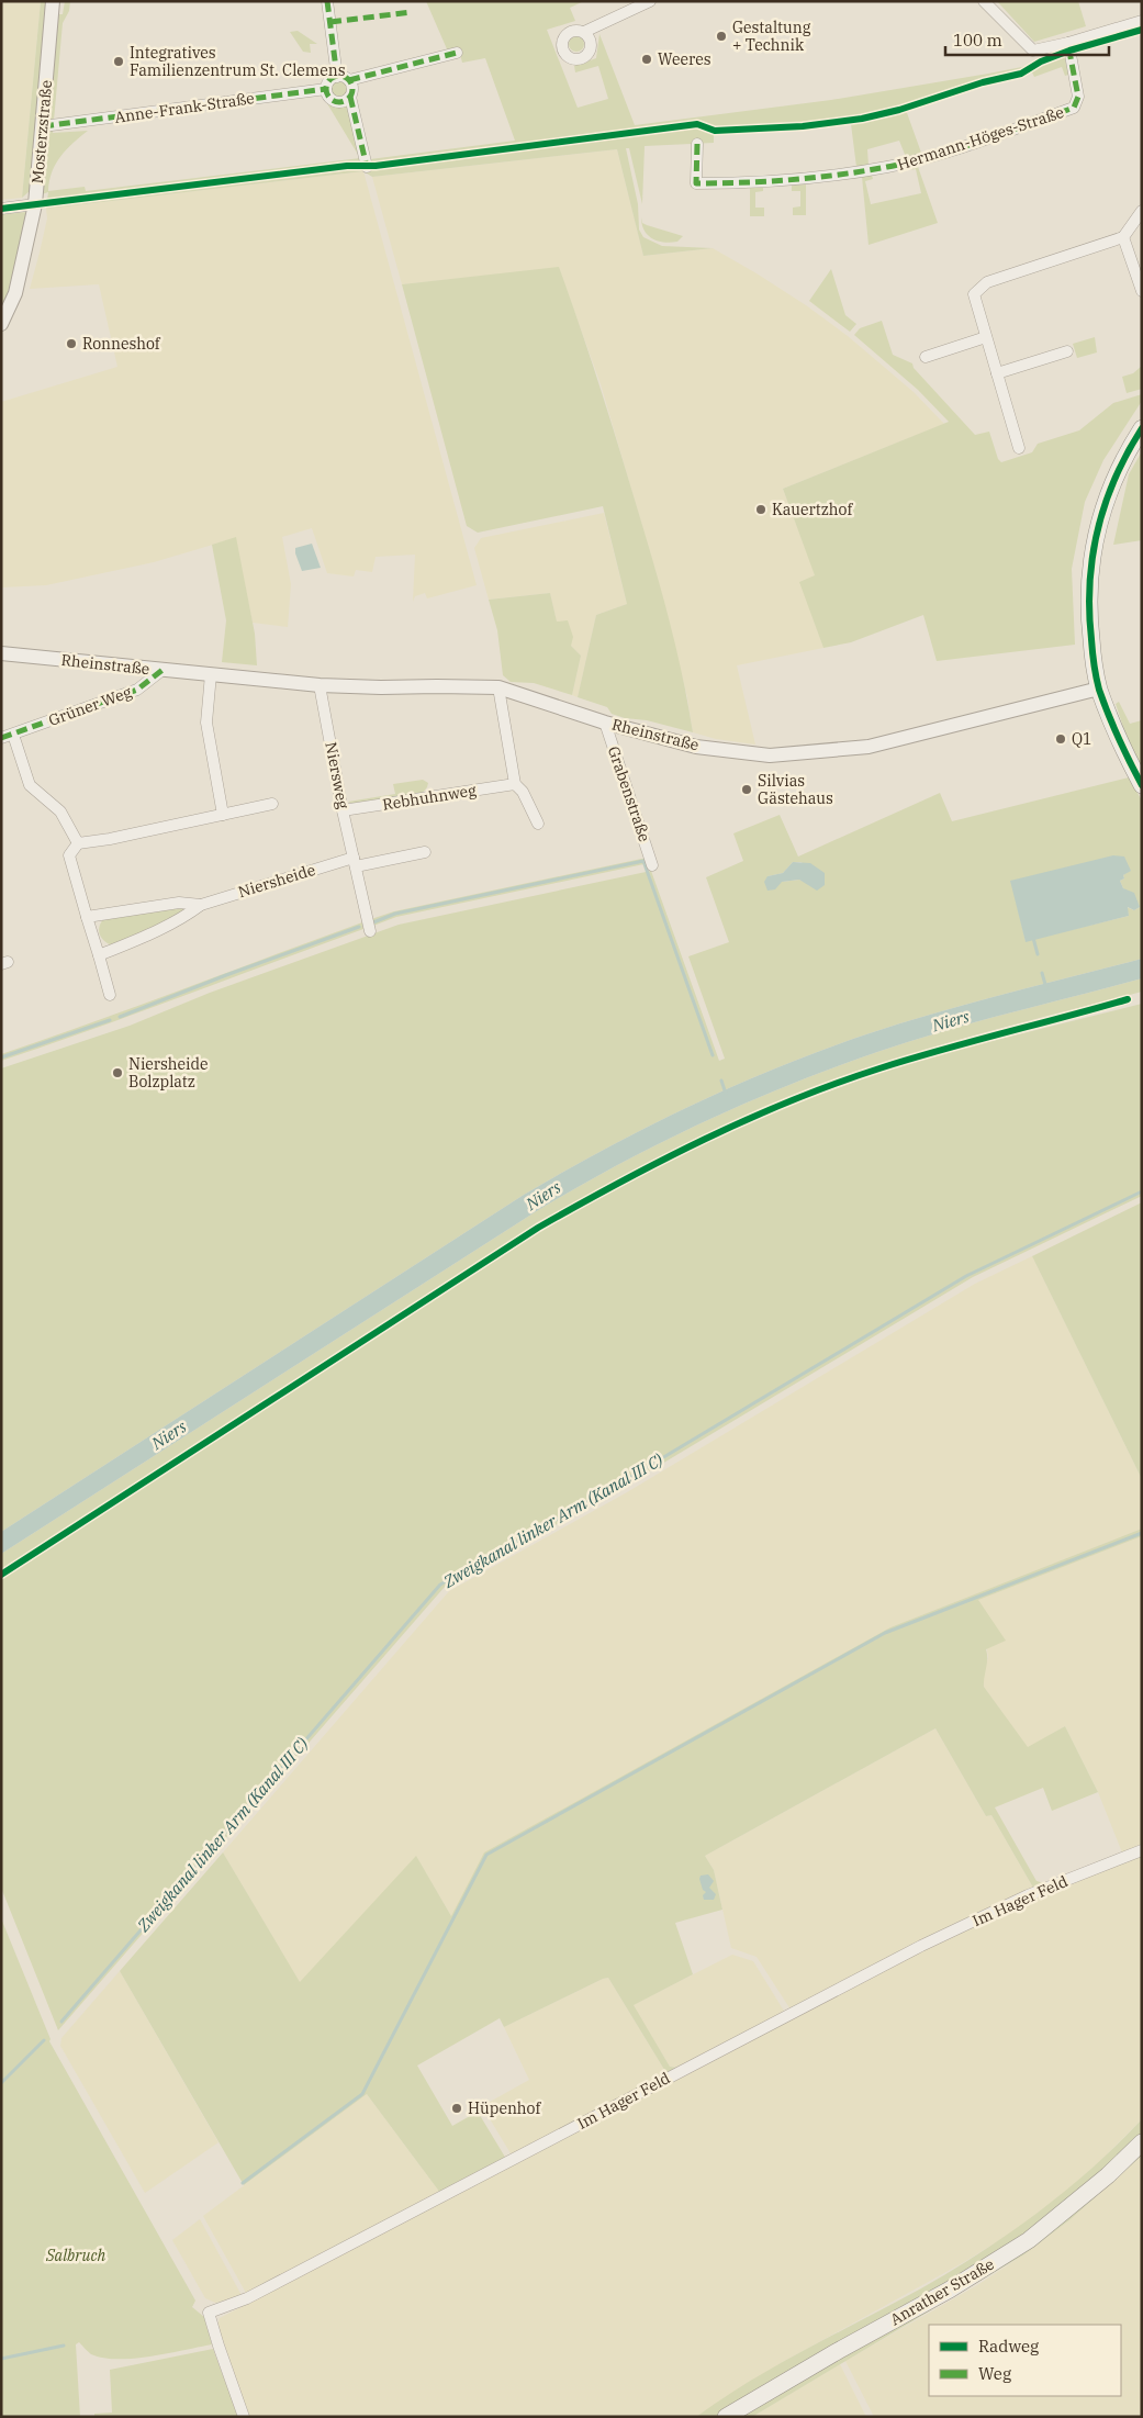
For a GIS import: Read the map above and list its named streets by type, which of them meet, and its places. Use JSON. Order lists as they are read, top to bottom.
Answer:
{
  "streets": {
    "main road": ["Anrather Straße"],
    "street": [
      "Anne-Frank-Straße",
      "Mosterzstraße",
      "Hermann-Höges-Straße",
      "Rheinstraße",
      "Grüner Weg",
      "Niersweg",
      "Grabenstraße",
      "Rebhuhnweg",
      "Niersheide",
      "Im Hager Feld"
    ]
  },
  "crossings": [
    ["Anne-Frank-Straße", "Mosterzstraße"],
    ["Rheinstraße", "Grüner Weg"],
    ["Rheinstraße", "Niersweg"],
    ["Rheinstraße", "Grabenstraße"],
    ["Niersweg", "Rebhuhnweg"],
    ["Niersweg", "Niersheide"]
  ],
  "water": ["Niers", "Zweigkanal linker Arm (Kanal III C)"],
  "parks": ["Salbruch"],
  "places": [
    "Gestaltung + Technik",
    "Weeres",
    "Integratives Familienzentrum St. Clemens",
    "Ronneshof",
    "Kauertzhof",
    "Q1",
    "Silvias Gästehaus",
    "Niersheide Bolzplatz",
    "Hüpenhof"
  ],
  "legend": ["Radweg", "Weg"],
  "scale_bar": "100 m"
}
